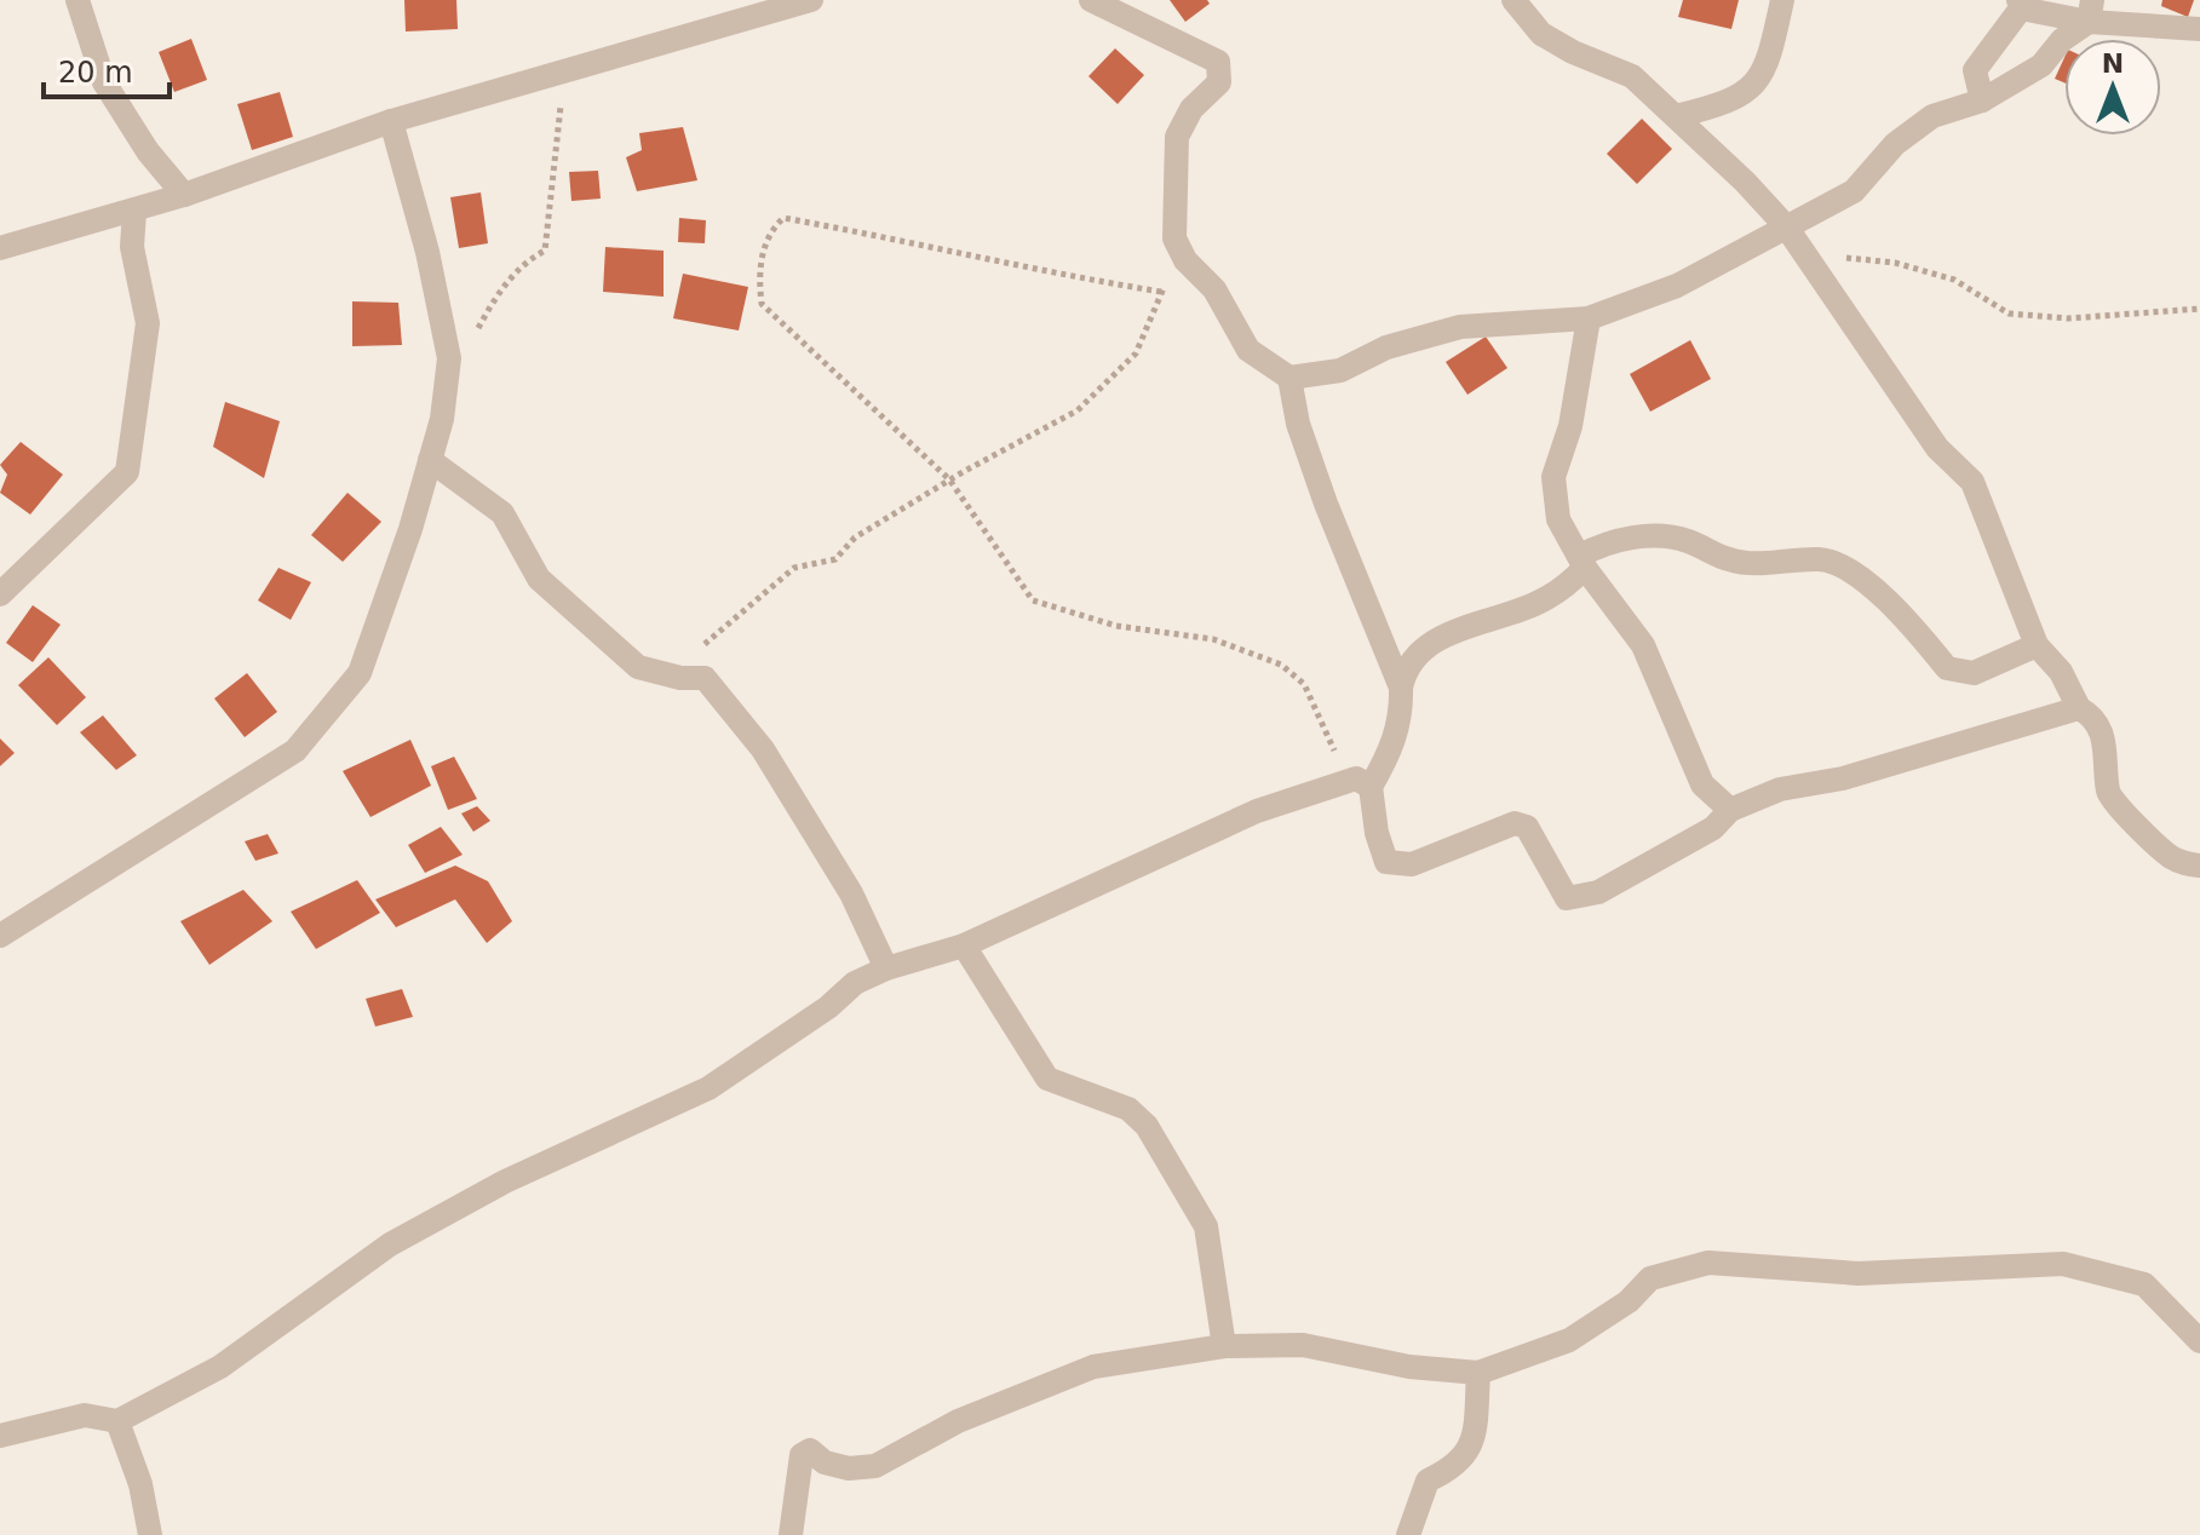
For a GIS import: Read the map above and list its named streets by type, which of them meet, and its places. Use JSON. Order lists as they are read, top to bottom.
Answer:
{
  "scale_bar": "20 m",
  "north": "top"
}
